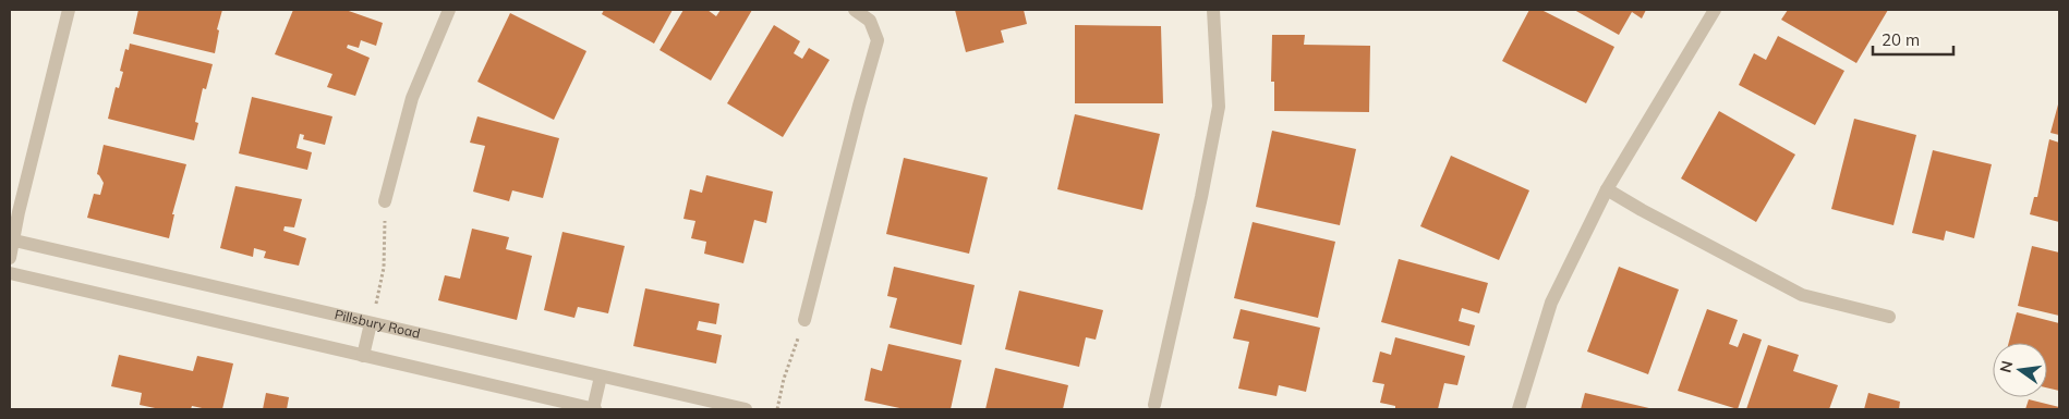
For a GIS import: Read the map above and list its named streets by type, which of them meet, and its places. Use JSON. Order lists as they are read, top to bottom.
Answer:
{
  "streets": {
    "street": ["Pillsbury Road"]
  },
  "scale_bar": "20 m",
  "north": "left"
}
